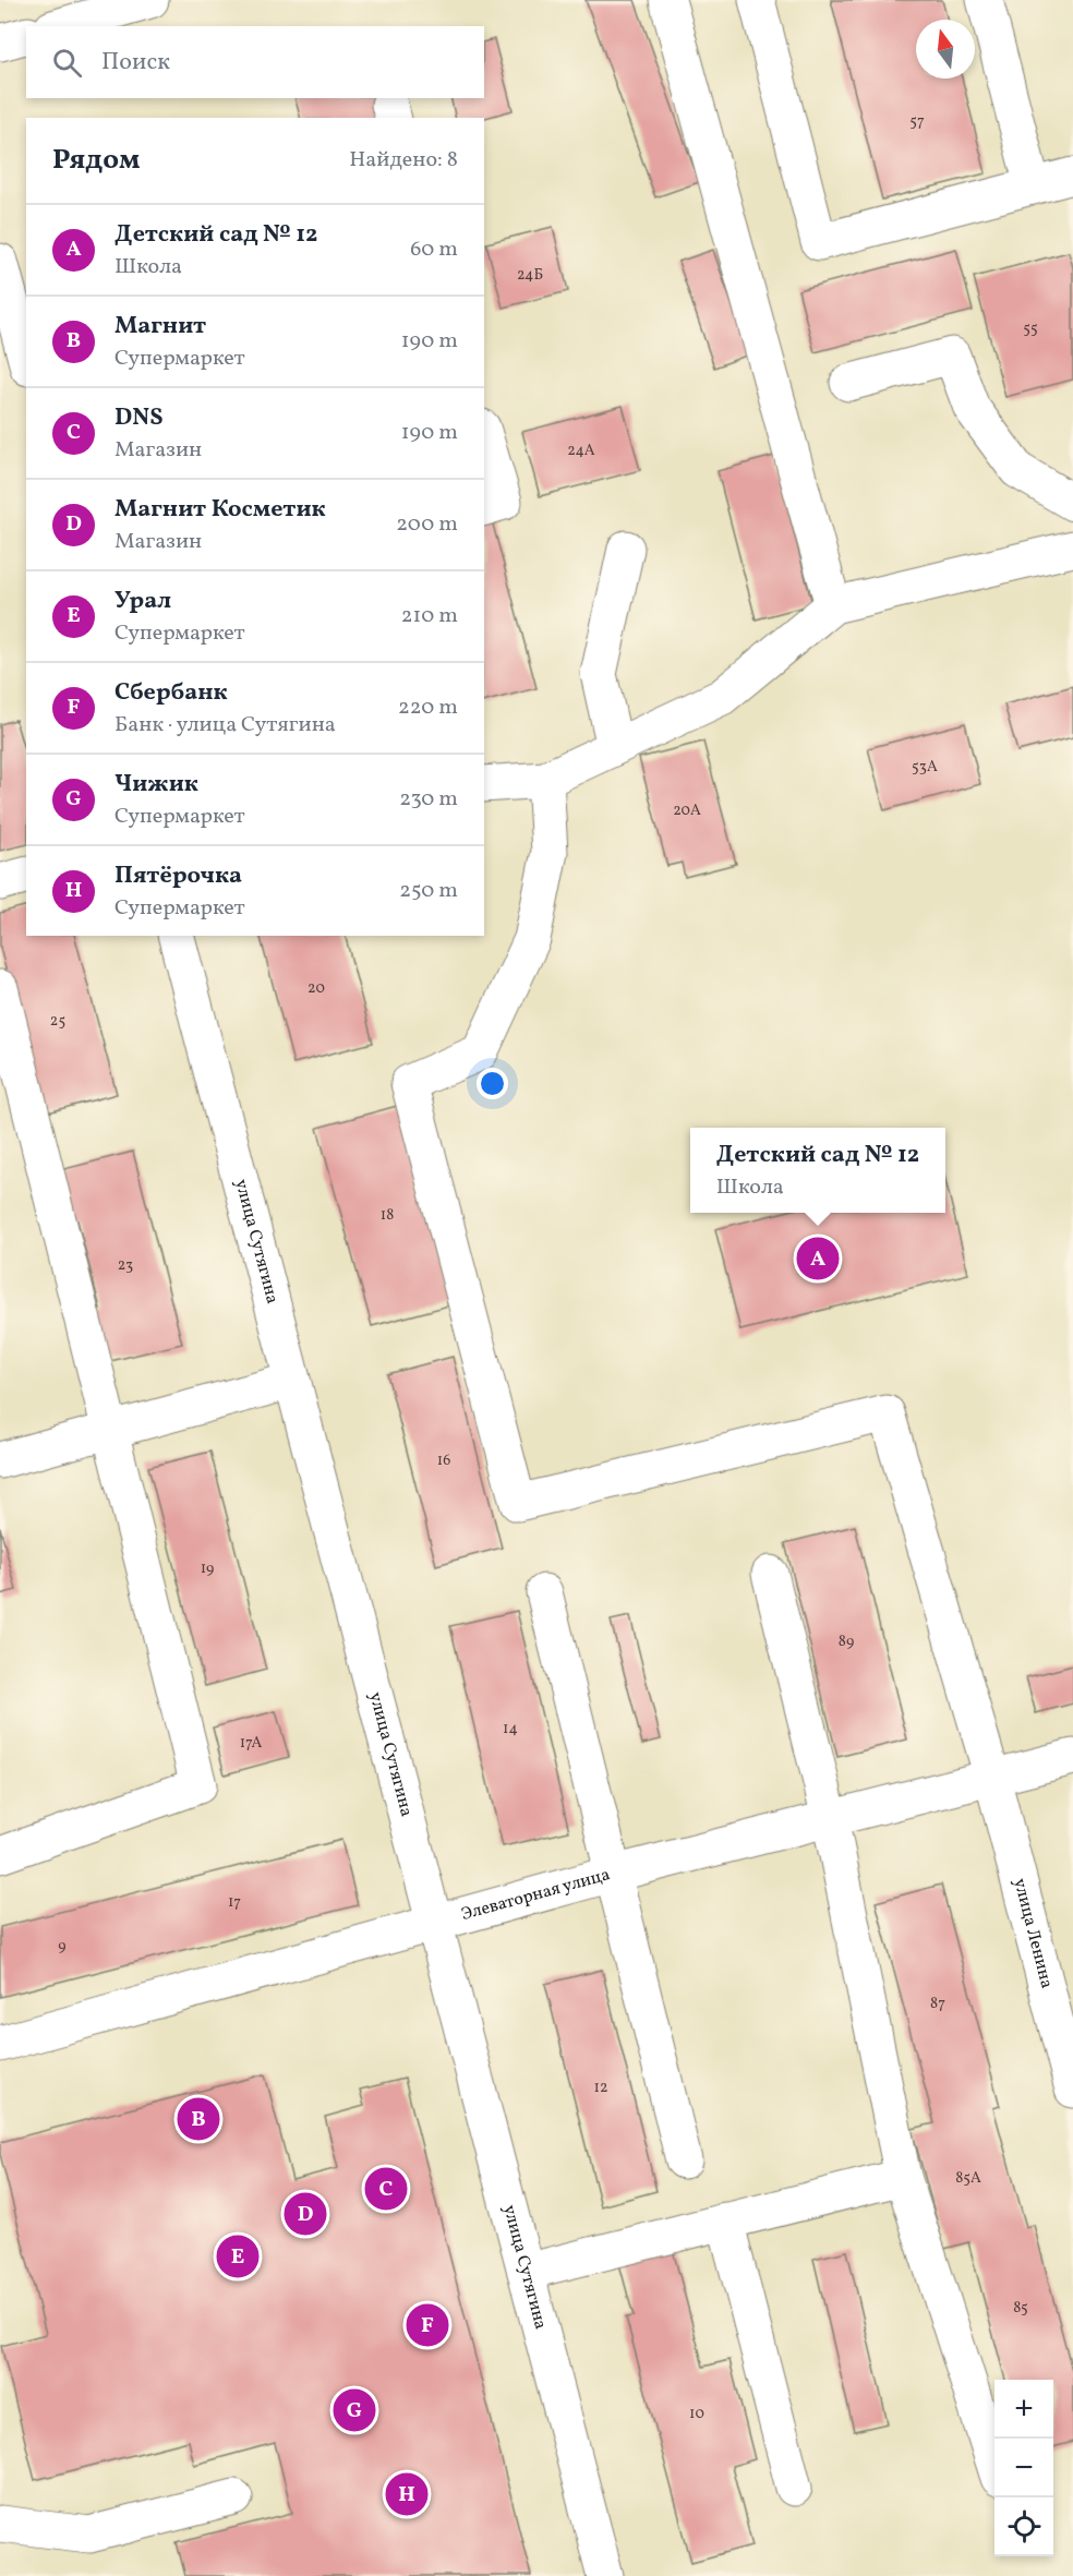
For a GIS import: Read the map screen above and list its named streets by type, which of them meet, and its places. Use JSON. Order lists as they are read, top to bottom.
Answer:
{
  "streets": {
    "street": ["улица Сутягина", "Элеваторная улица", "улица Ленина"]
  },
  "crossings": [
    ["улица Сутягина", "Элеваторная улица"],
    ["Элеваторная улица", "улица Ленина"]
  ],
  "house_numbers": [
    "57",
    "24Б",
    "55",
    "24А",
    "53А",
    "20А",
    "20",
    "25",
    "18",
    "23",
    "16",
    "19",
    "89",
    "14",
    "17А",
    "17",
    "9",
    "87",
    "12",
    "85А",
    "85",
    "10"
  ],
  "north": "top",
  "page": {
    "search": "Поиск",
    "heading": ["Рядом", "Найдено: 8"],
    "list": [
      {
        "mark": "A",
        "name": "Детский сад № 12",
        "note": "Школа",
        "value": "60 m"
      },
      {
        "mark": "B",
        "name": "Магнит",
        "note": "Супермаркет",
        "value": "190 m"
      },
      {
        "mark": "C",
        "name": "DNS",
        "note": "Магазин",
        "value": "190 m"
      },
      {
        "mark": "D",
        "name": "Магнит Косметик",
        "note": "Магазин",
        "value": "200 m"
      },
      {
        "mark": "E",
        "name": "Урал",
        "note": "Супермаркет",
        "value": "210 m"
      },
      {
        "mark": "F",
        "name": "Сбербанк",
        "note": "Банк · улица Сутягина",
        "value": "220 m"
      },
      {
        "mark": "G",
        "name": "Чижик",
        "note": "Супермаркет",
        "value": "230 m"
      },
      {
        "mark": "H",
        "name": "Пятёрочка",
        "note": "Супермаркет",
        "value": "250 m"
      }
    ],
    "popup": ["Детский сад № 12", "Школа"],
    "pins": [
      "A",
      "B",
      "C",
      "D",
      "E",
      "F",
      "G",
      "H"
    ],
    "map_buttons": ["+", "−"]
  }
}
